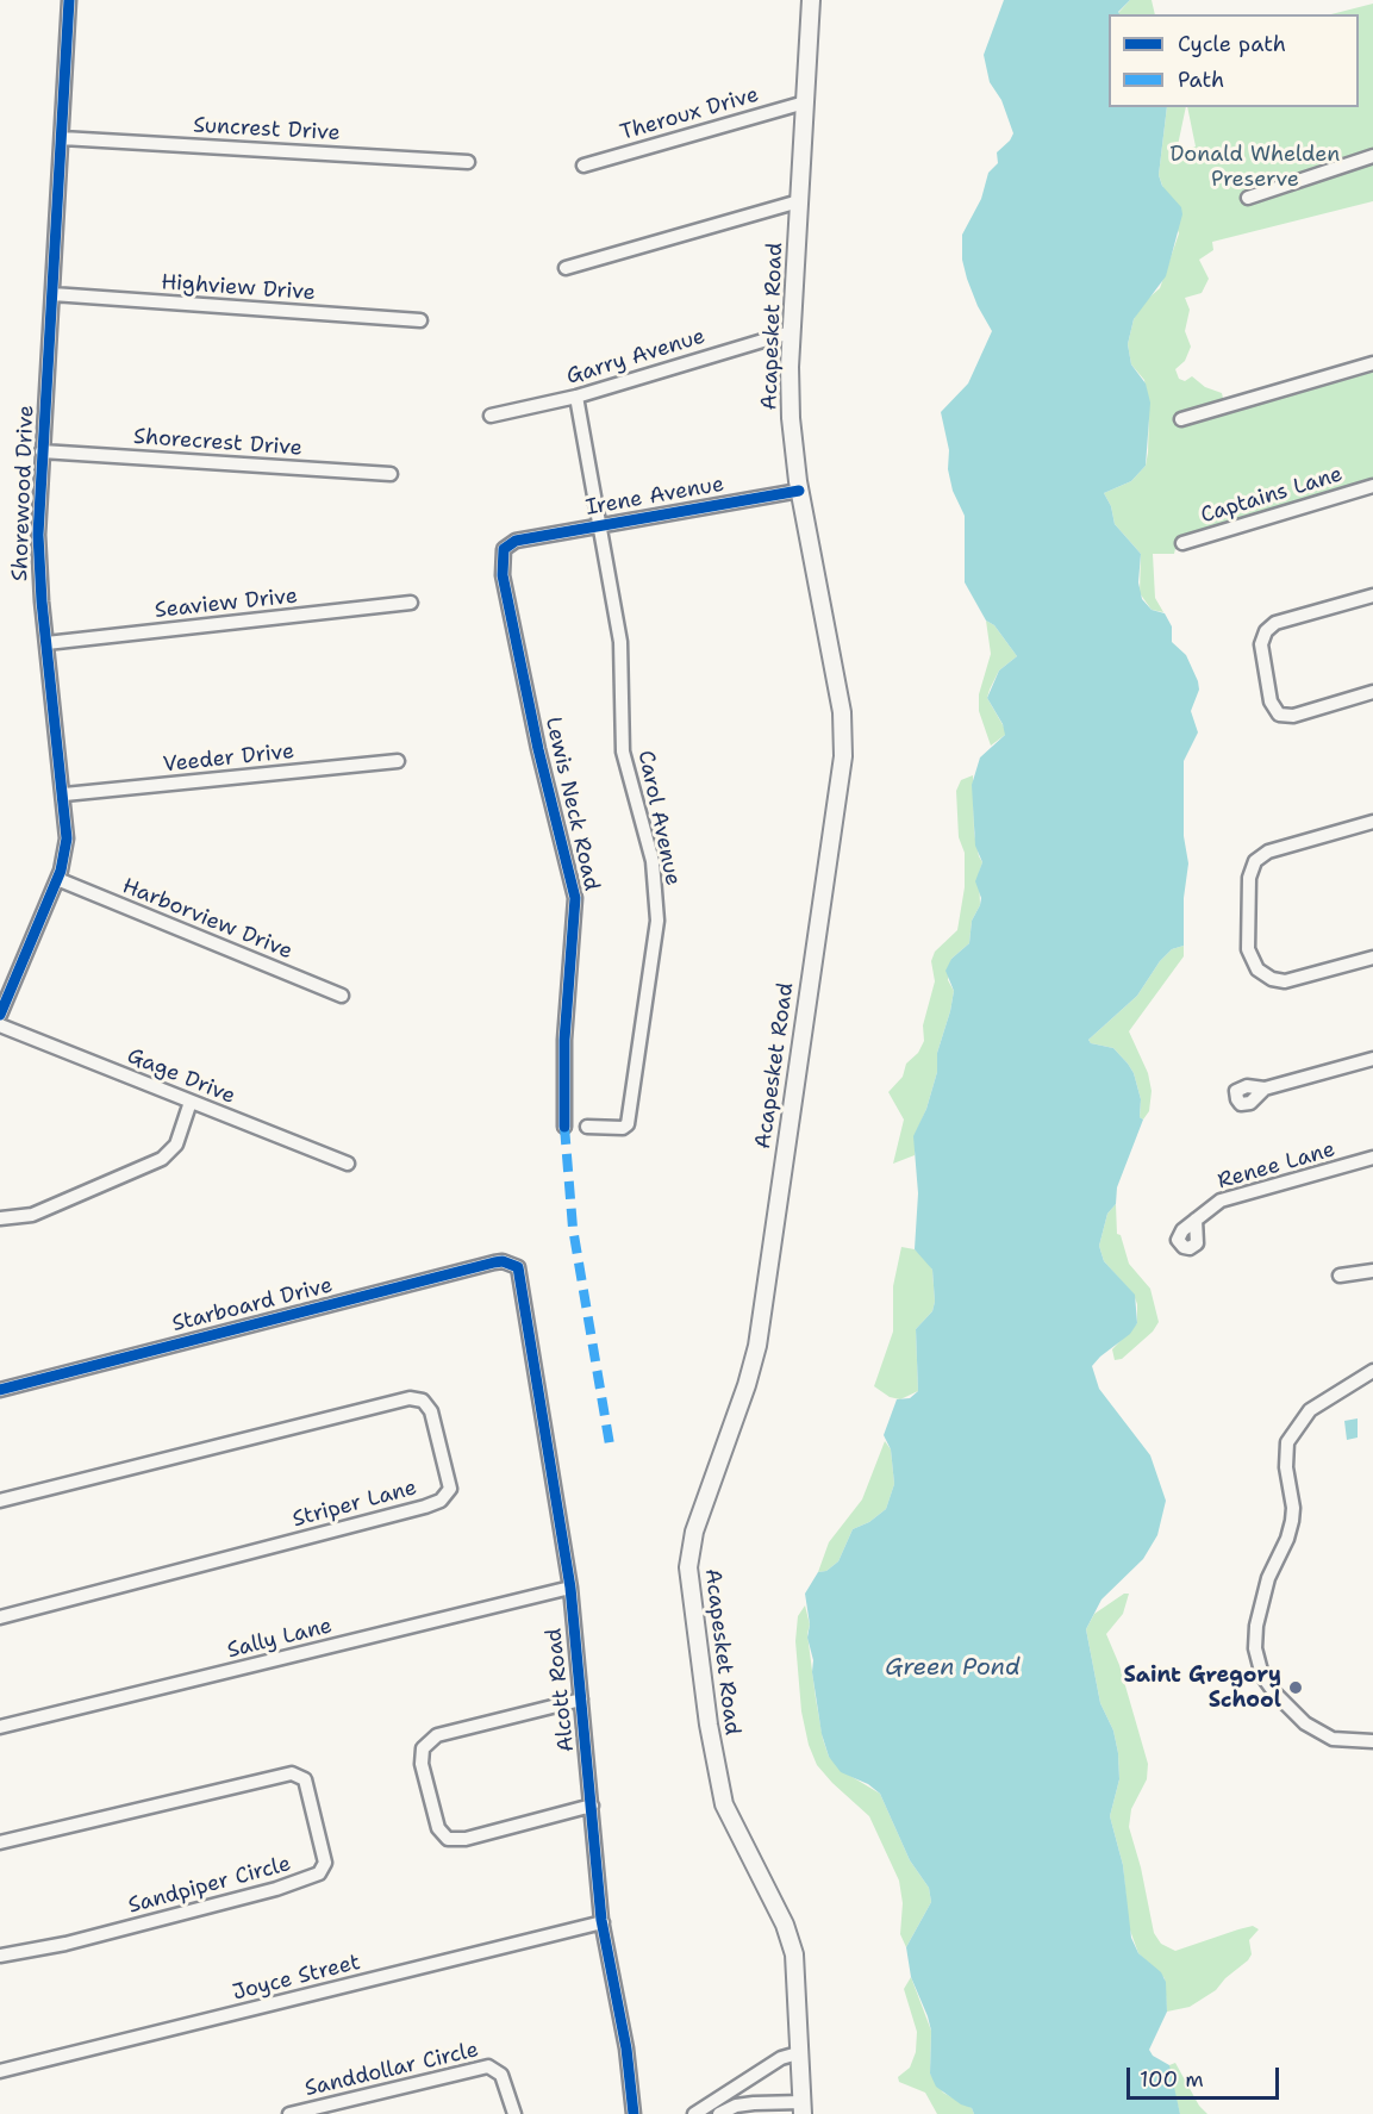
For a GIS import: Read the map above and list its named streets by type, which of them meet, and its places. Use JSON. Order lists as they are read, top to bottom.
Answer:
{
  "streets": {
    "main road": ["Acapesket Road"],
    "street": [
      "Theroux Drive",
      "Suncrest Drive",
      "Highview Drive",
      "Garry Avenue",
      "Shorecrest Drive",
      "Shorewood Drive",
      "Captains Lane",
      "Irene Avenue",
      "Seaview Drive",
      "Veeder Drive",
      "Lewis Neck Road",
      "Carol Avenue",
      "Harborview Drive",
      "Gage Drive",
      "Renee Lane",
      "Starboard Drive",
      "Striper Lane",
      "Sally Lane",
      "Alcott Road",
      "Sandpiper Circle",
      "Joyce Street",
      "Sanddollar Circle"
    ]
  },
  "crossings": [
    ["Theroux Drive", "Acapesket Road"],
    ["Suncrest Drive", "Shorewood Drive"],
    ["Highview Drive", "Shorewood Drive"],
    ["Acapesket Road", "Garry Avenue"],
    ["Acapesket Road", "Irene Avenue"],
    ["Garry Avenue", "Carol Avenue"],
    ["Shorecrest Drive", "Shorewood Drive"],
    ["Shorewood Drive", "Seaview Drive"],
    ["Shorewood Drive", "Veeder Drive"],
    ["Shorewood Drive", "Harborview Drive"],
    ["Irene Avenue", "Lewis Neck Road"],
    ["Irene Avenue", "Carol Avenue"],
    ["Starboard Drive", "Alcott Road"],
    ["Sally Lane", "Alcott Road"],
    ["Alcott Road", "Joyce Street"]
  ],
  "water": ["Green Pond"],
  "parks": ["Donald Whelden Preserve"],
  "places": ["Saint Gregory School"],
  "legend": ["Cycle path", "Path"],
  "scale_bar": "100 m"
}
